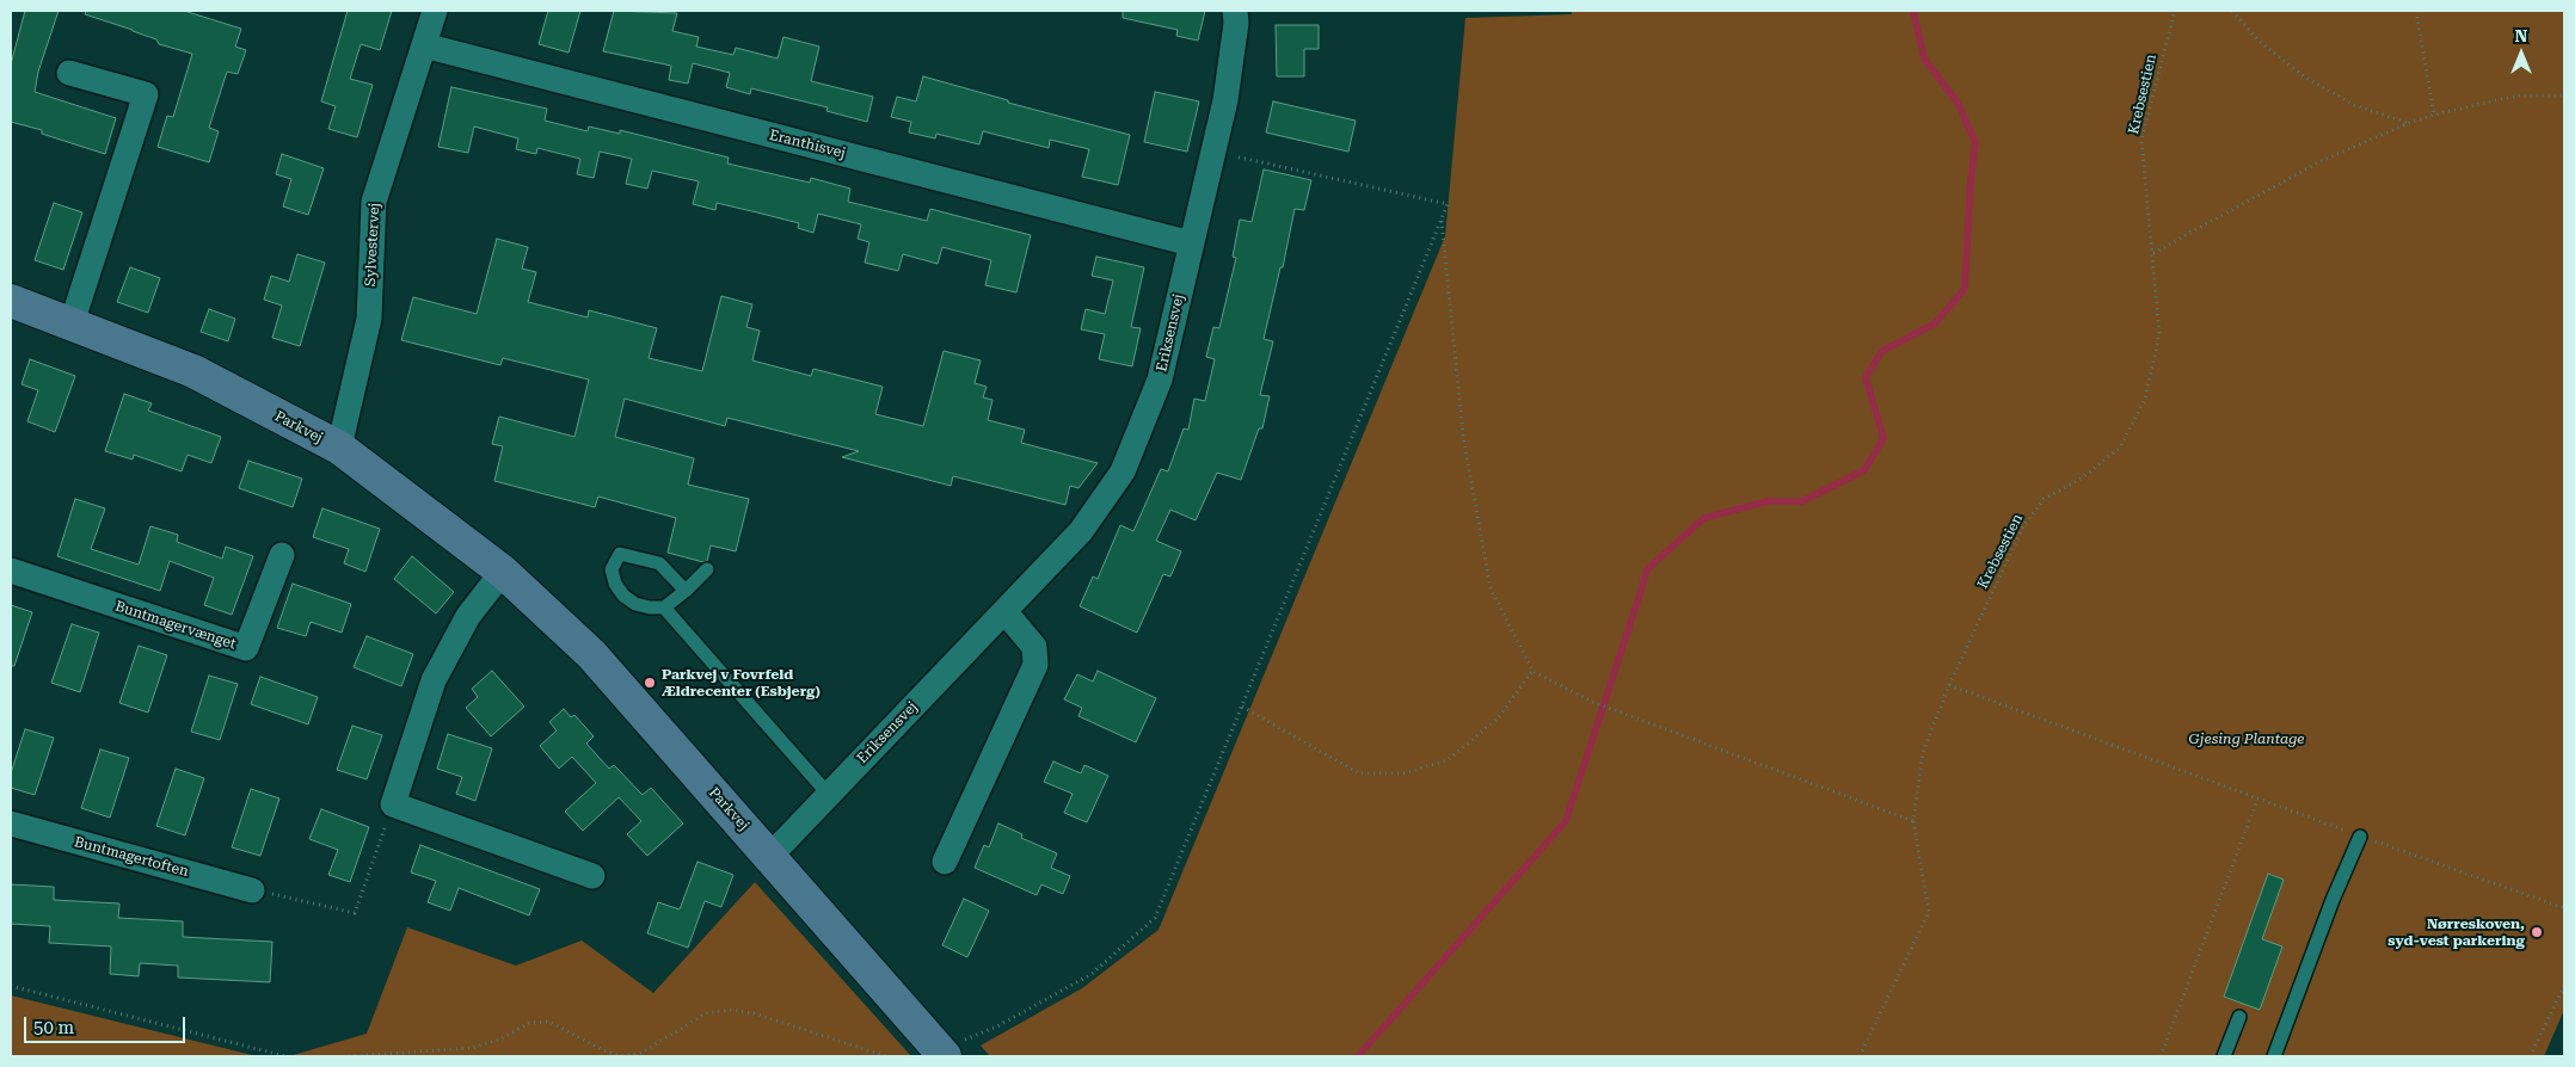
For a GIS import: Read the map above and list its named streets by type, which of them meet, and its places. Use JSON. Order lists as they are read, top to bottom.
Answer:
{
  "streets": {
    "street": [
      "Eranthisvej",
      "Sylvestervej",
      "Eriksensvej",
      "Parkvej",
      "Buntmagervænget",
      "Buntmagertoften"
    ],
    "path": ["Krebsestien"]
  },
  "crossings": [
    ["Eranthisvej", "Sylvestervej"],
    ["Eranthisvej", "Eriksensvej"],
    ["Sylvestervej", "Parkvej"],
    ["Eriksensvej", "Parkvej"]
  ],
  "parks": ["Gjesing Plantage"],
  "places": ["Parkvej v Fovrfeld Ældrecenter (Esbjerg)", "Nørreskoven, syd-vest parkering"],
  "scale_bar": "50 m",
  "north": "top"
}
